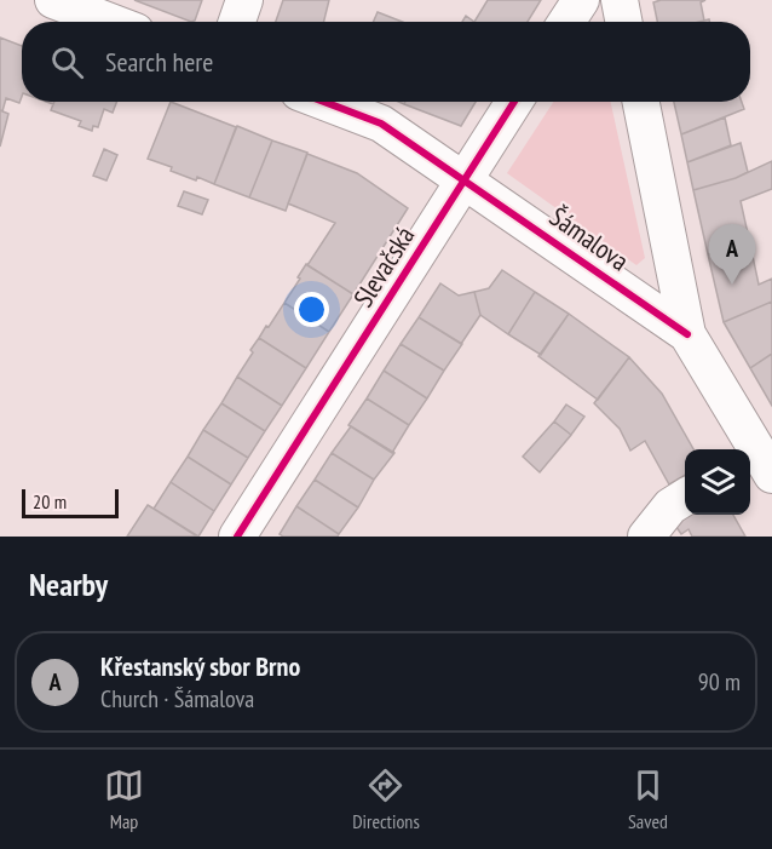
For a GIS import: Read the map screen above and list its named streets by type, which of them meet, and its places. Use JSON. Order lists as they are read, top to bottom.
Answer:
{
  "streets": {
    "street": ["Šámalova", "Slevačská"]
  },
  "crossings": [
    ["Šámalova", "Slevačská"]
  ],
  "scale_bar": "20 m",
  "page": {
    "search": "Search here",
    "pins": "A",
    "scale": "20 m",
    "heading": "Nearby",
    "list": [
      {
        "mark": "A",
        "name": "Křestanský sbor Brno",
        "note": "Church · Šámalova",
        "value": "90 m"
      }
    ],
    "nav": ["Map", "Directions", "Saved"]
  }
}
